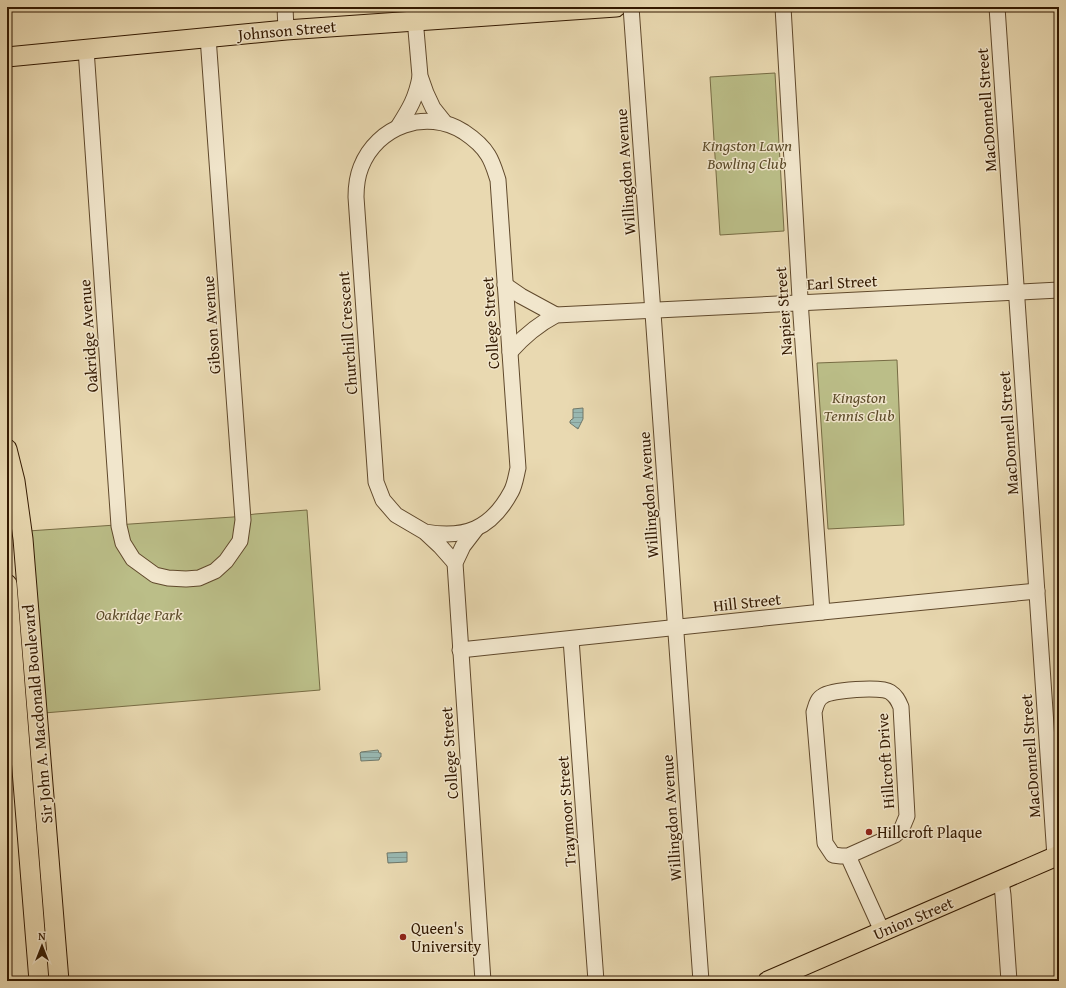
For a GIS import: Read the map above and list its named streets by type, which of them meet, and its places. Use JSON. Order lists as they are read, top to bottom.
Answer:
{
  "streets": {
    "main road": ["Johnson Street", "Sir John A. Macdonald Boulevard", "Union Street"],
    "street": [
      "MacDonnell Street",
      "Willingdon Avenue",
      "Earl Street",
      "Napier Street",
      "College Street",
      "Gibson Avenue",
      "Churchill Crescent",
      "Oakridge Avenue",
      "Hill Street",
      "Hillcroft Drive",
      "Traymoor Street"
    ]
  },
  "crossings": [
    ["Johnson Street", "College Street"],
    ["Johnson Street", "Gibson Avenue"],
    ["Johnson Street", "Oakridge Avenue"],
    ["MacDonnell Street", "Earl Street"],
    ["MacDonnell Street", "Hill Street"],
    ["MacDonnell Street", "Union Street"],
    ["Willingdon Avenue", "Earl Street"],
    ["Willingdon Avenue", "Hill Street"],
    ["Earl Street", "Napier Street"],
    ["Earl Street", "College Street"],
    ["Napier Street", "Hill Street"],
    ["College Street", "Churchill Crescent"],
    ["College Street", "Hill Street"],
    ["Gibson Avenue", "Oakridge Avenue"],
    ["Hill Street", "Traymoor Street"]
  ],
  "parks": ["Kingston Lawn Bowling Club", "Kingston Tennis Club", "Oakridge Park"],
  "places": ["Hillcroft Plaque", "Queen's University"],
  "north": "top"
}
